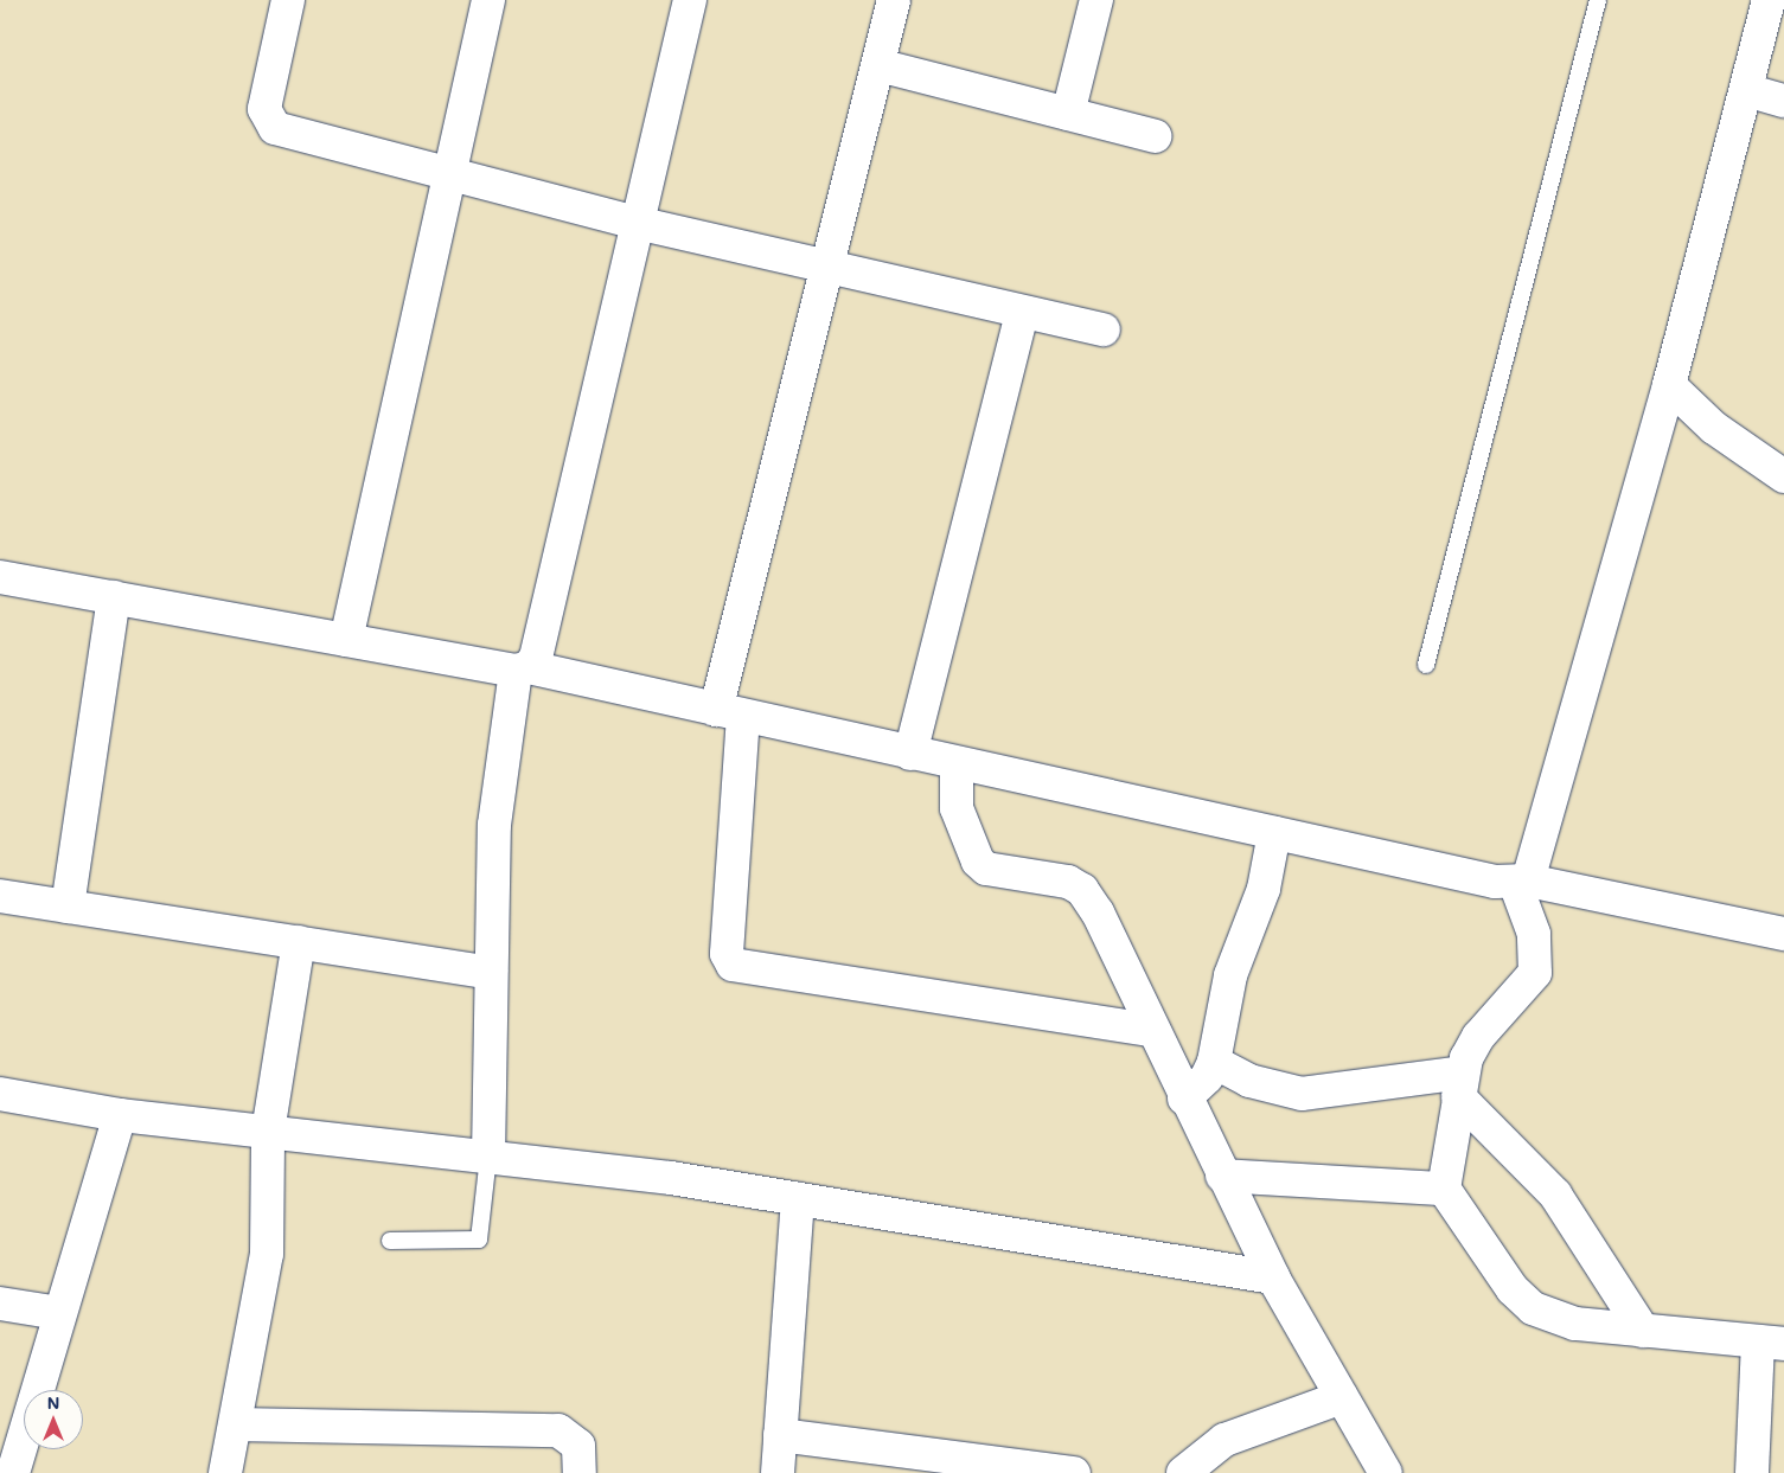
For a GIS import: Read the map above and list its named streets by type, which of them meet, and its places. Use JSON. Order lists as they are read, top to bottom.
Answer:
{
  "north": "top"
}
